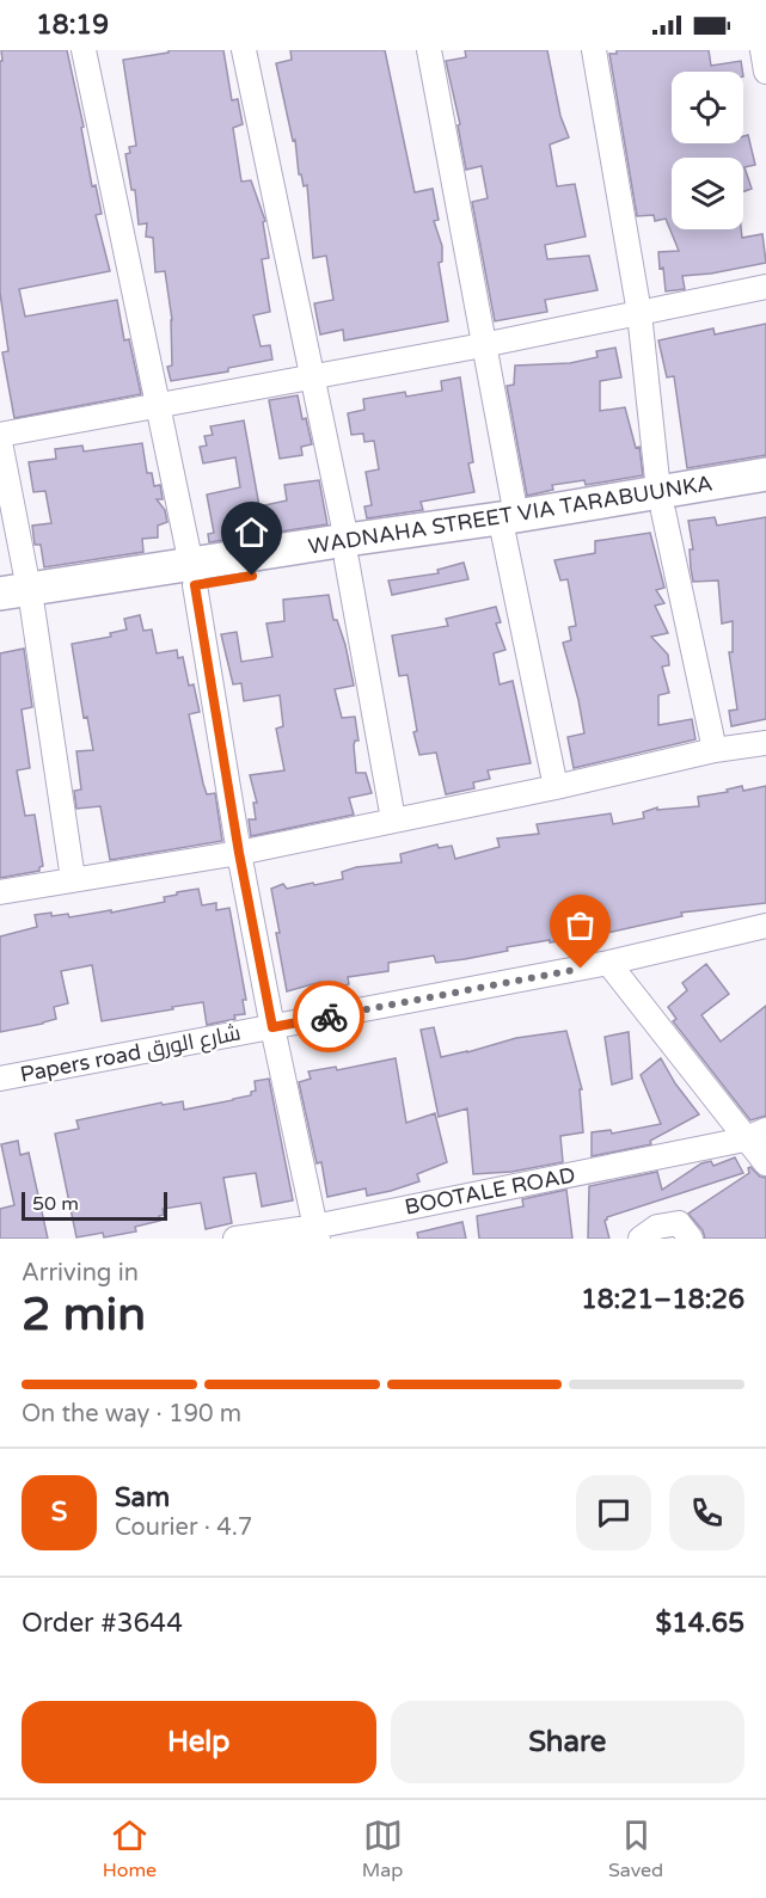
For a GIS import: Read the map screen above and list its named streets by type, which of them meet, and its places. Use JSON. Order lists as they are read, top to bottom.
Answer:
{
  "streets": {
    "main road": ["WADNAHA STREET VIA TARABUUNKA"],
    "street": ["Papers road شارع الورق", "BOOTALE ROAD"]
  },
  "scale_bar": "50 m",
  "page": {
    "status": "18:19",
    "scale": "50 m",
    "heading": ["2 min", "Arriving in", "18:21–18:26"],
    "panel": [
      "Sam",
      "Courier · 4.7",
      "Order #3644",
      "$14.65"
    ],
    "bar": "On the way · 190 m",
    "round": "S",
    "buttons": ["Help", "Share"],
    "tabs": ["Home", "Map", "Saved"]
  }
}
